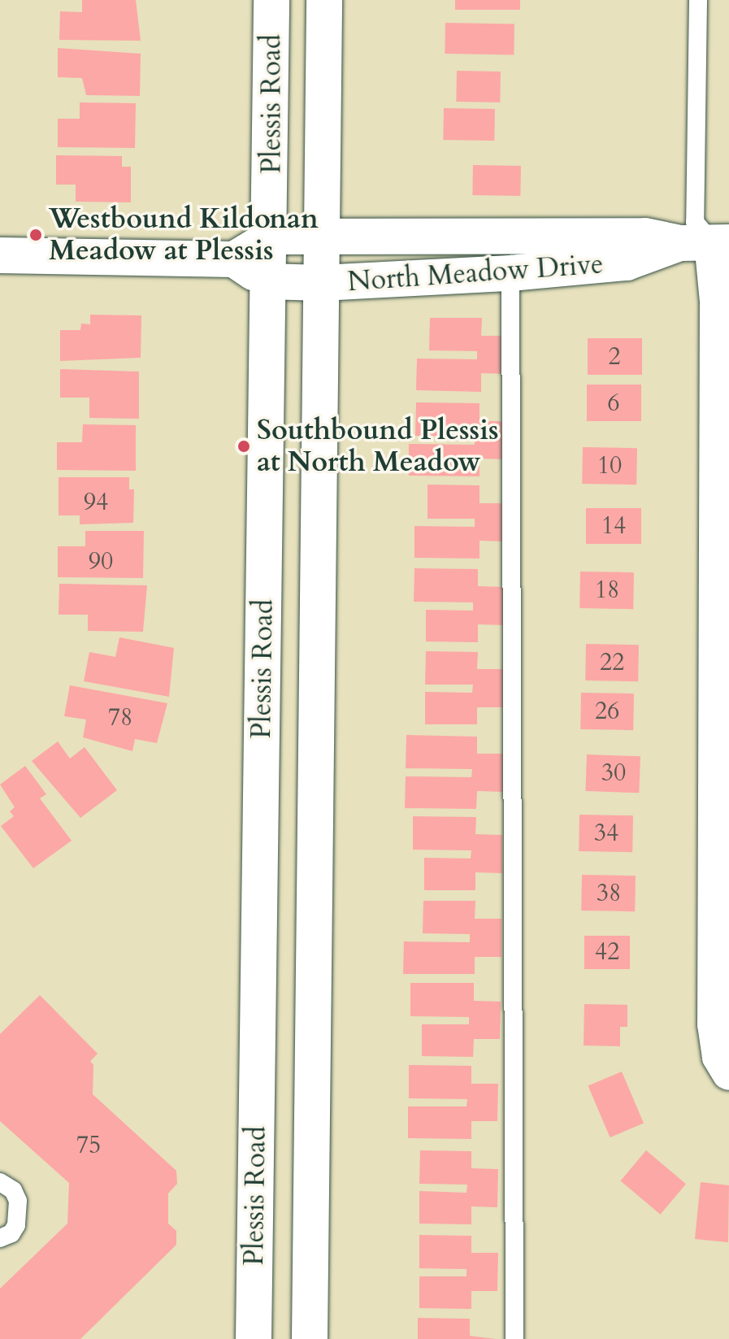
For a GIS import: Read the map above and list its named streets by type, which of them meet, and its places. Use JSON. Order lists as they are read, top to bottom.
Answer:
{
  "streets": {
    "main road": ["Plessis Road", "North Meadow Drive"]
  },
  "crossings": [
    ["Plessis Road", "North Meadow Drive"]
  ],
  "places": ["Westbound Kildonan Meadow at Plessis", "Southbound Plessis at North Meadow"],
  "house_numbers": [
    "2",
    "6",
    "10",
    "94",
    "14",
    "90",
    "18",
    "22",
    "26",
    "78",
    "30",
    "34",
    "38",
    "42",
    "75"
  ]
}
